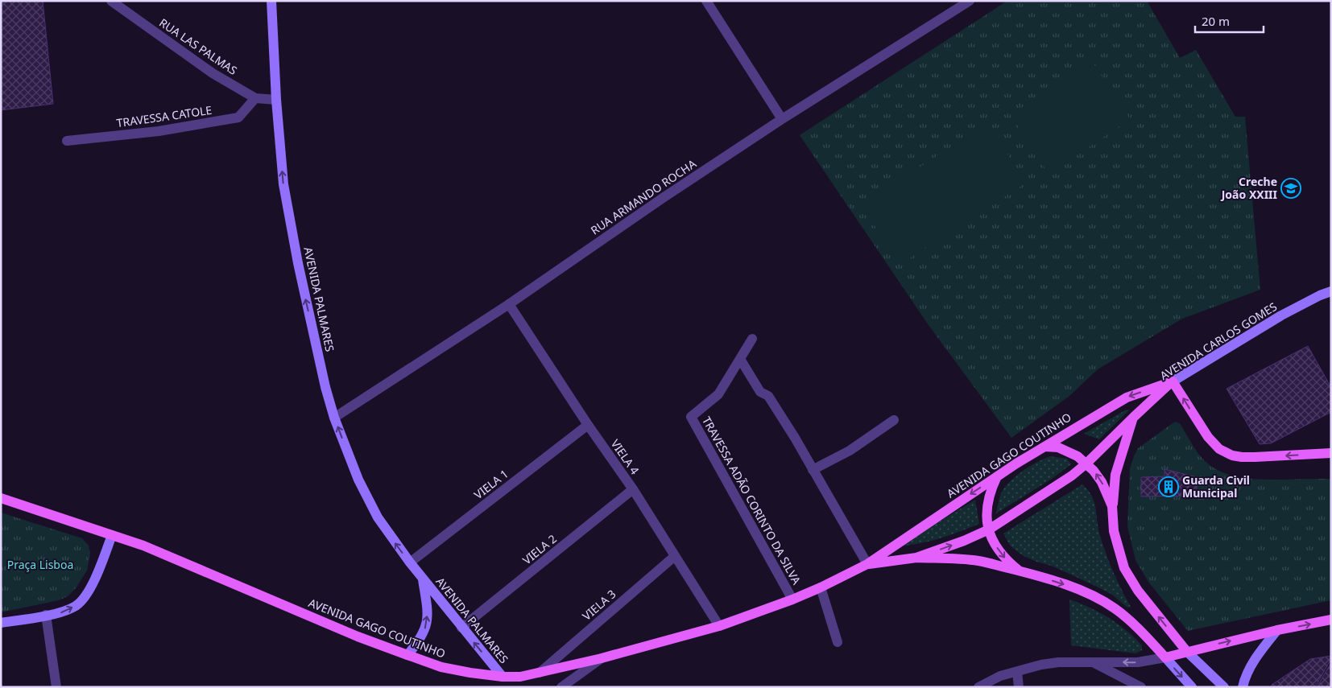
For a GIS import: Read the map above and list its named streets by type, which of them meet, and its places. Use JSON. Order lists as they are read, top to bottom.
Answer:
{
  "streets": {
    "main road": ["AVENIDA CARLOS GOMES", "AVENIDA GAGO COUTINHO"],
    "street": [
      "RUA LAS PALMAS",
      "TRAVESSA CATOLE",
      "RUA ARMANDO ROCHA",
      "AVENIDA PALMARES",
      "VIELA 4",
      "VIELA 1",
      "TRAVESSA ADÃO CORINTO DA SILVA",
      "VIELA 2",
      "VIELA 3"
    ]
  },
  "crossings": [
    ["RUA LAS PALMAS", "TRAVESSA CATOLE"],
    ["RUA LAS PALMAS", "AVENIDA PALMARES"],
    ["RUA ARMANDO ROCHA", "AVENIDA PALMARES"],
    ["RUA ARMANDO ROCHA", "VIELA 4"],
    ["AVENIDA PALMARES", "AVENIDA GAGO COUTINHO"],
    ["AVENIDA PALMARES", "VIELA 1"],
    ["AVENIDA PALMARES", "VIELA 2"],
    ["AVENIDA CARLOS GOMES", "AVENIDA GAGO COUTINHO"],
    ["AVENIDA GAGO COUTINHO", "VIELA 4"],
    ["AVENIDA GAGO COUTINHO", "TRAVESSA ADÃO CORINTO DA SILVA"],
    ["AVENIDA GAGO COUTINHO", "VIELA 3"],
    ["VIELA 4", "VIELA 1"],
    ["VIELA 4", "VIELA 2"],
    ["VIELA 4", "VIELA 3"]
  ],
  "one_way": ["AVENIDA PALMARES"],
  "parks": ["Praça Lisboa"],
  "places": {
    "school or university": ["Creche João XXIII"],
    "building": ["Guarda Civil Municipal"]
  },
  "scale_bar": "20 m"
}
